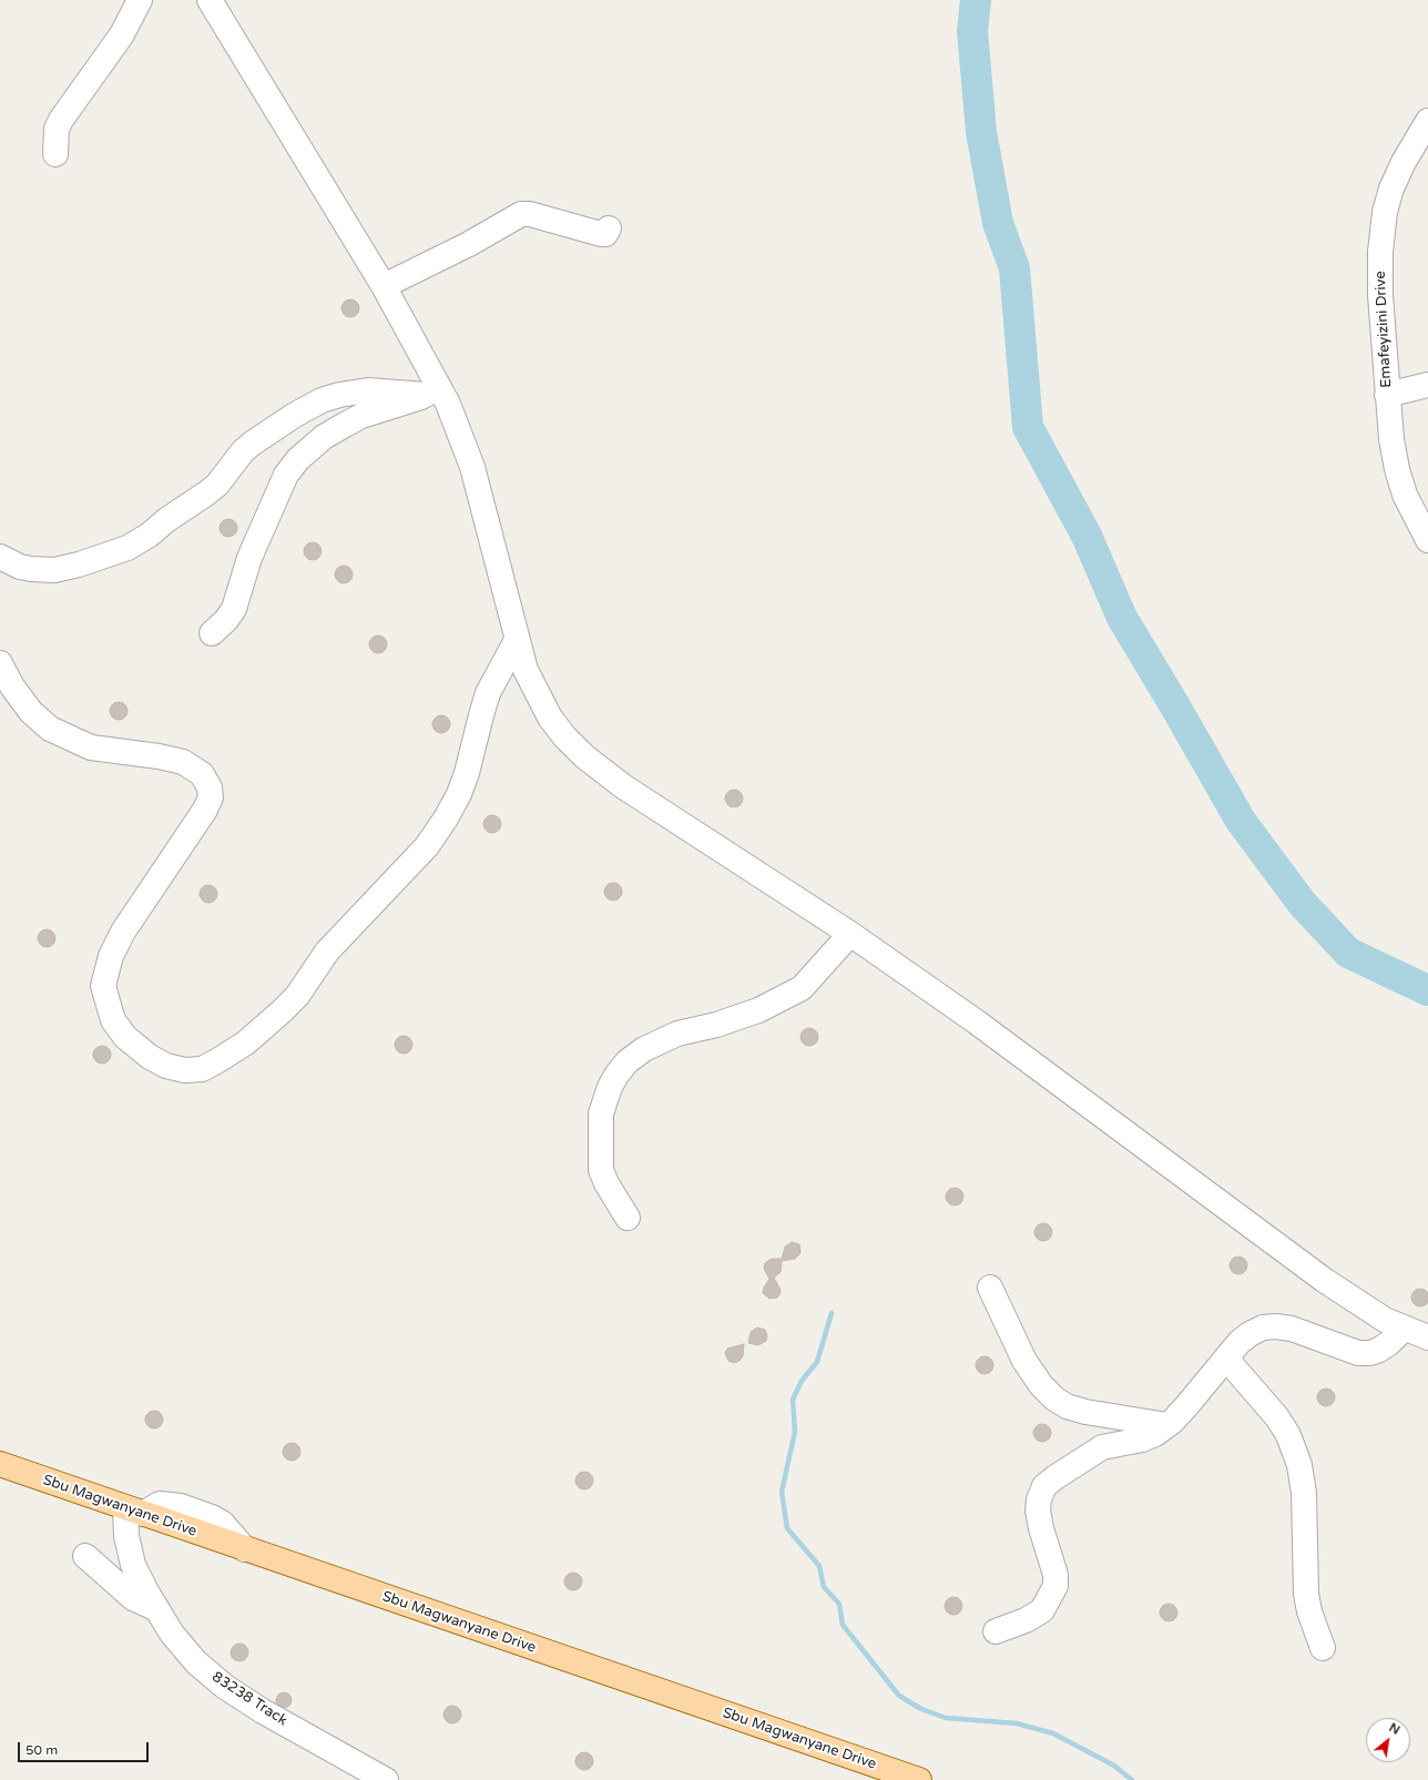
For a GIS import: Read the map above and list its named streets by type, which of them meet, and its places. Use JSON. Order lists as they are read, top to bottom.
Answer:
{
  "streets": {
    "main road": ["Sbu Magwanyane Drive"],
    "street": ["Emafeyizini Drive", "83238 Track"]
  },
  "crossings": [
    ["Sbu Magwanyane Drive", "83238 Track"]
  ],
  "scale_bar": "50 m",
  "north": "top right"
}
